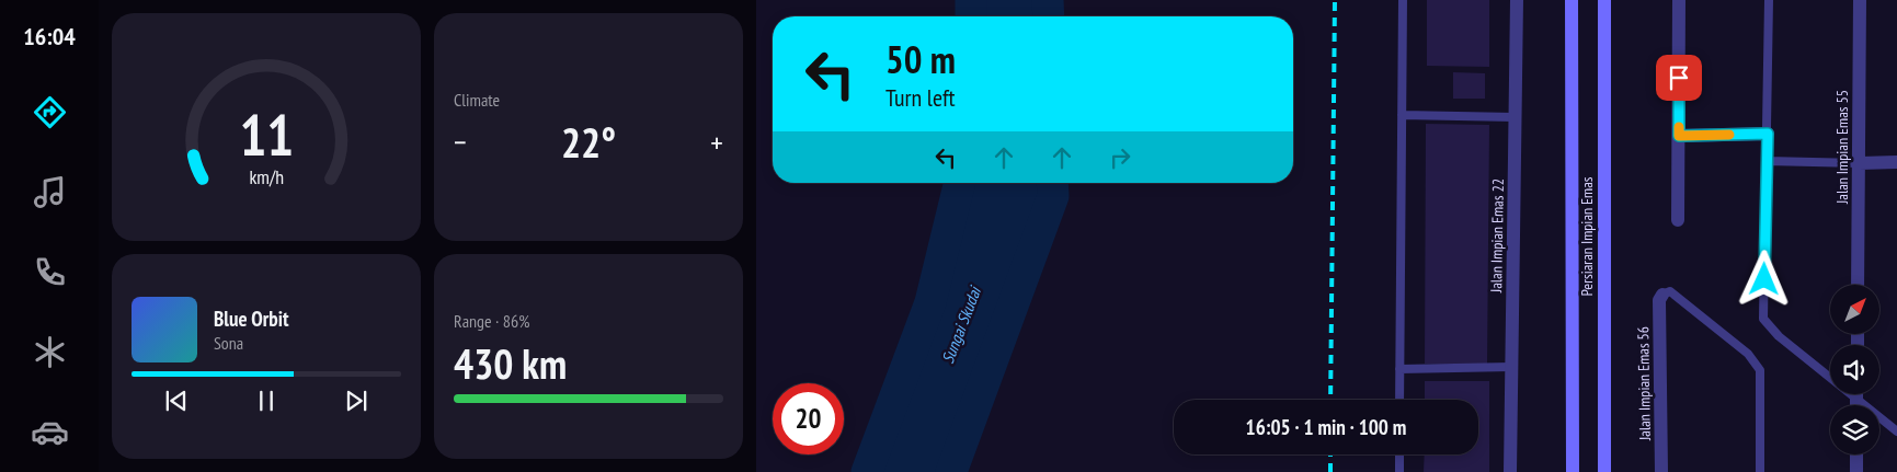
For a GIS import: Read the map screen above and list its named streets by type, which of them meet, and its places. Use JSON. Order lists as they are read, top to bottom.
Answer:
{
  "streets": {
    "main road": ["Persiaran Impian Emas"],
    "street": ["Jalan Impian Emas 55", "Jalan Impian Emas 22", "Jalan Impian Emas 56"]
  },
  "water": ["Sungai Skudai"],
  "north": "top right",
  "page": {
    "tabs": "16:04",
    "tile": [
      "Climate",
      ["Range · 86%", "430 km"]
    ],
    "turn": ["50 m", "Turn left"],
    "heat": ["−", "22°", "+"],
    "song": ["Blue Orbit", "Sona"],
    "limit": "20",
    "trip": "16:05 · 1 min · 100 m",
    "gauge": ["11", "km/h"]
  }
}
